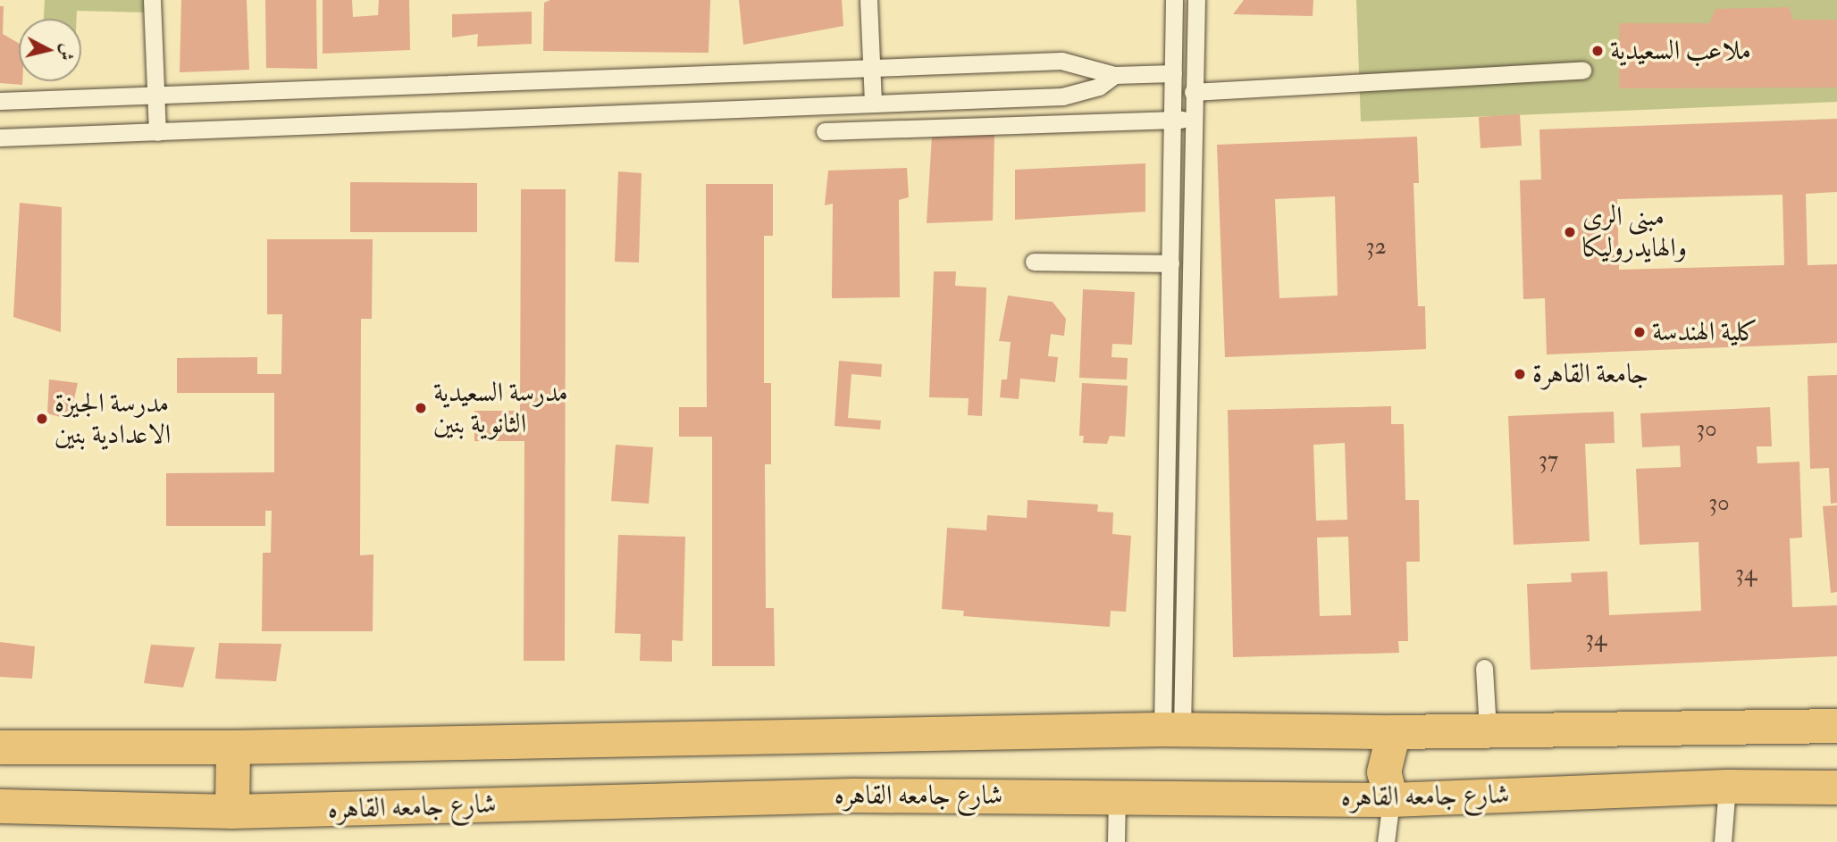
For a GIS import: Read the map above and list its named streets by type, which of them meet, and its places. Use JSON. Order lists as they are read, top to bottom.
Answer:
{
  "streets": {
    "main road": ["شارع جامعه القاهره"]
  },
  "places": [
    "ملاعب السعيدية",
    "مبنى الرى والهايدروليكا",
    "كلية الهندسة",
    "جامعة القاهرة",
    "مدرسة السعيدية الثانوية بنين",
    "مدرسة الجيزة الاعدادية بنين"
  ],
  "house_numbers": [
    "32",
    "30",
    "37",
    "30",
    "34",
    "34"
  ],
  "north": "right"
}
